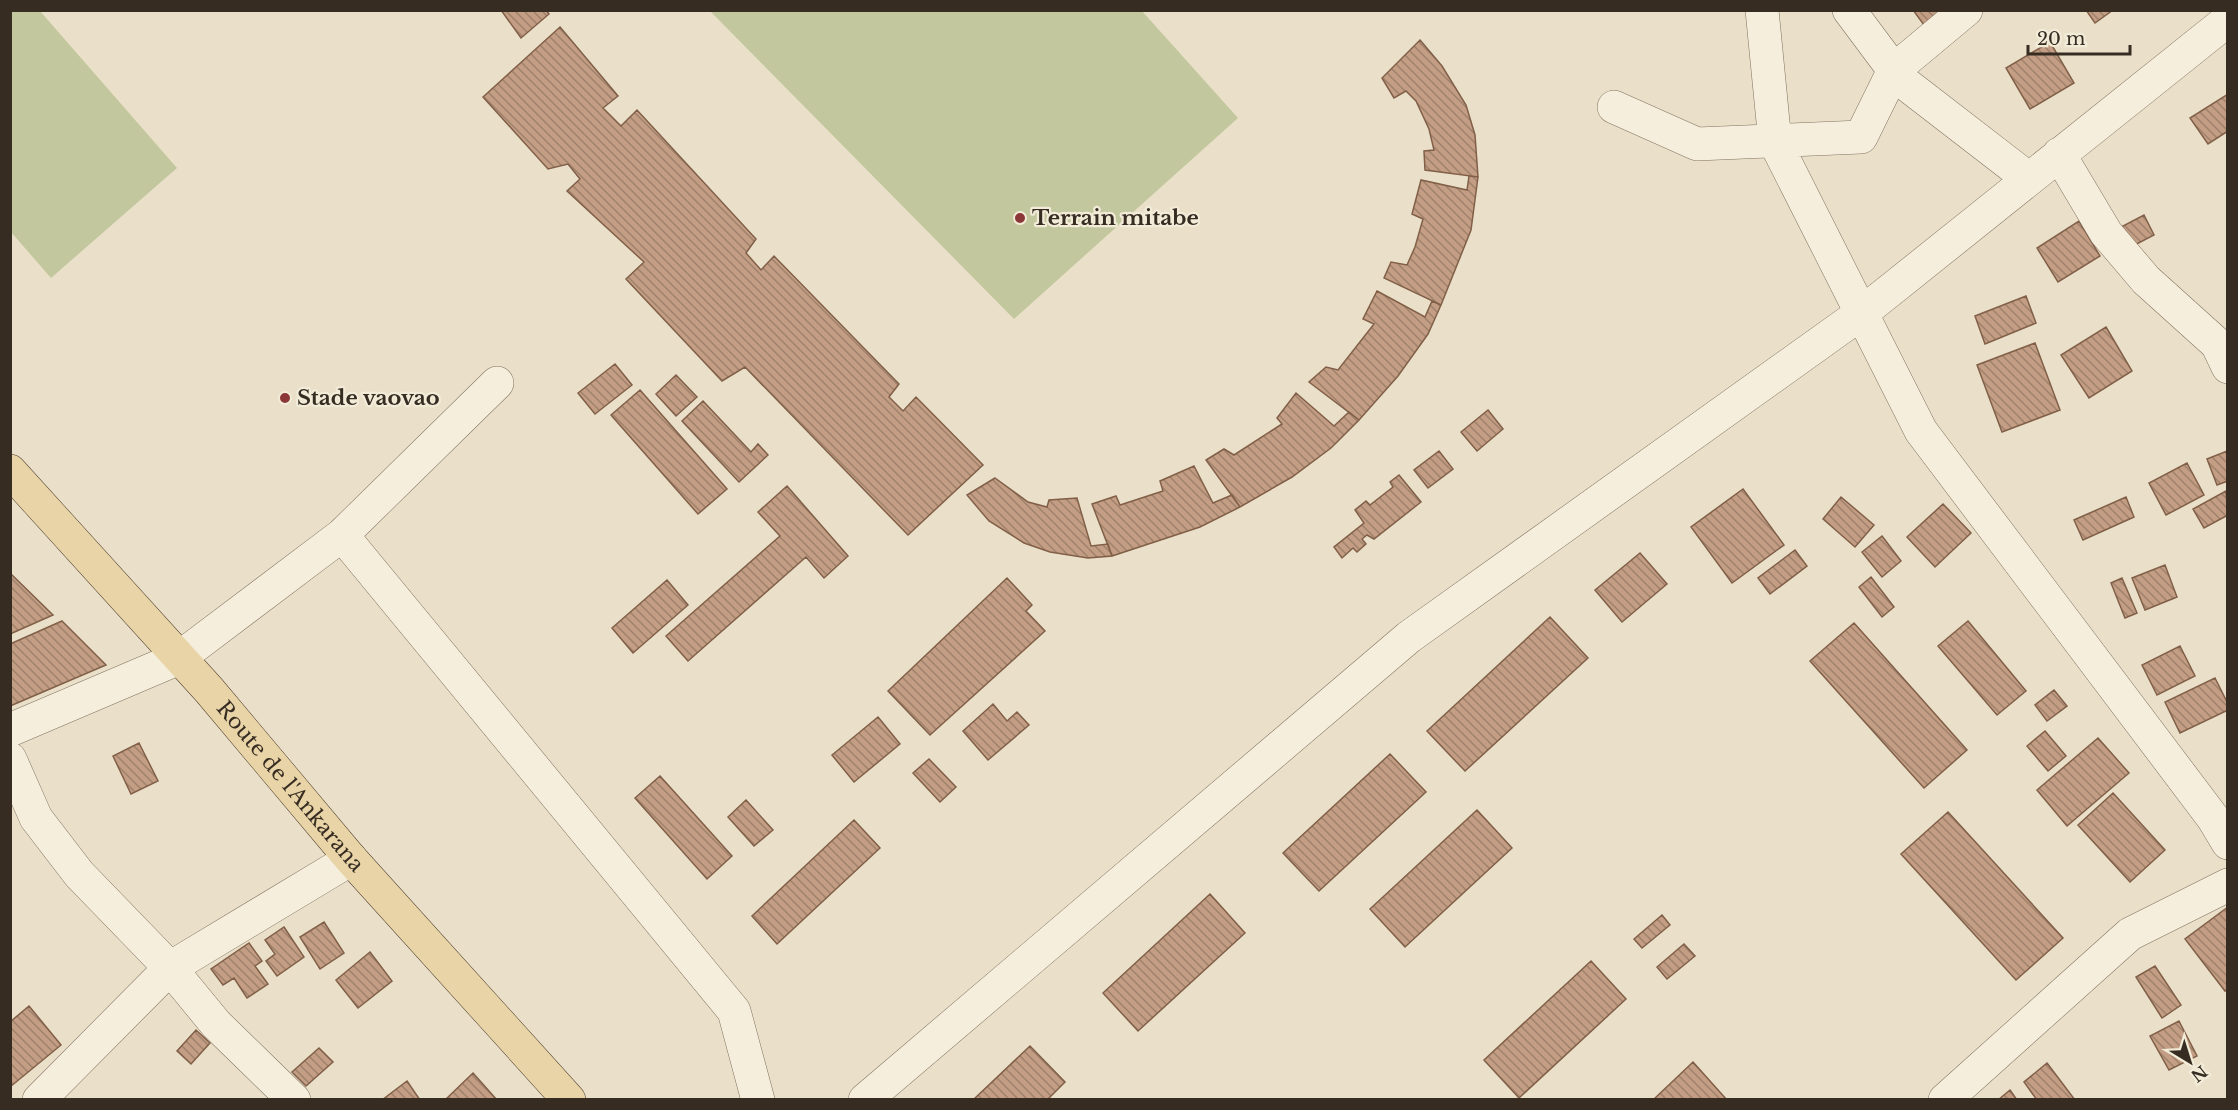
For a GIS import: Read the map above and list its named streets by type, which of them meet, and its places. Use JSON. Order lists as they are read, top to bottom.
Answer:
{
  "streets": {
    "main road": ["Route de l'Ankarana"]
  },
  "places": ["Terrain mitabe", "Stade vaovao"],
  "scale_bar": "20 m",
  "north": "bottom right"
}
